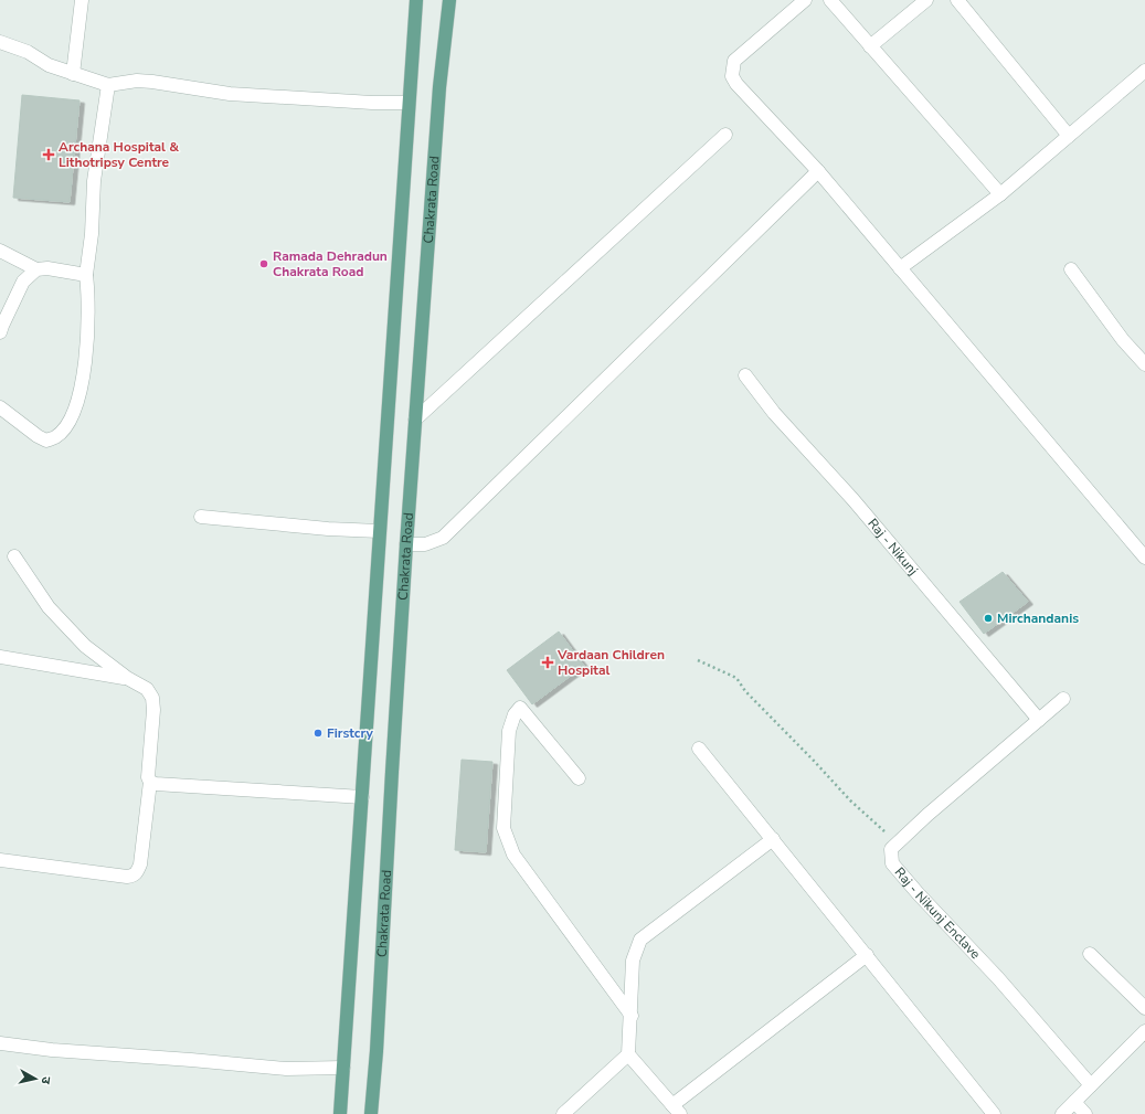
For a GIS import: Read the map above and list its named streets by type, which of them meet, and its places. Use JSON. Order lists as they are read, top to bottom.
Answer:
{
  "streets": {
    "main road": ["Chakrata Road"],
    "street": ["Raj - Nikunj", "Raj - Nikunj Enclave"]
  },
  "crossings": [
    ["Raj - Nikunj", "Raj - Nikunj Enclave"]
  ],
  "places": {
    "health": ["Archana Hospital & Lithotripsy Centre", "Vardaan Children Hospital"],
    "other": ["Ramada Dehradun Chakrata Road", "Mirchandanis", "Firstcry"]
  },
  "north": "right"
}
